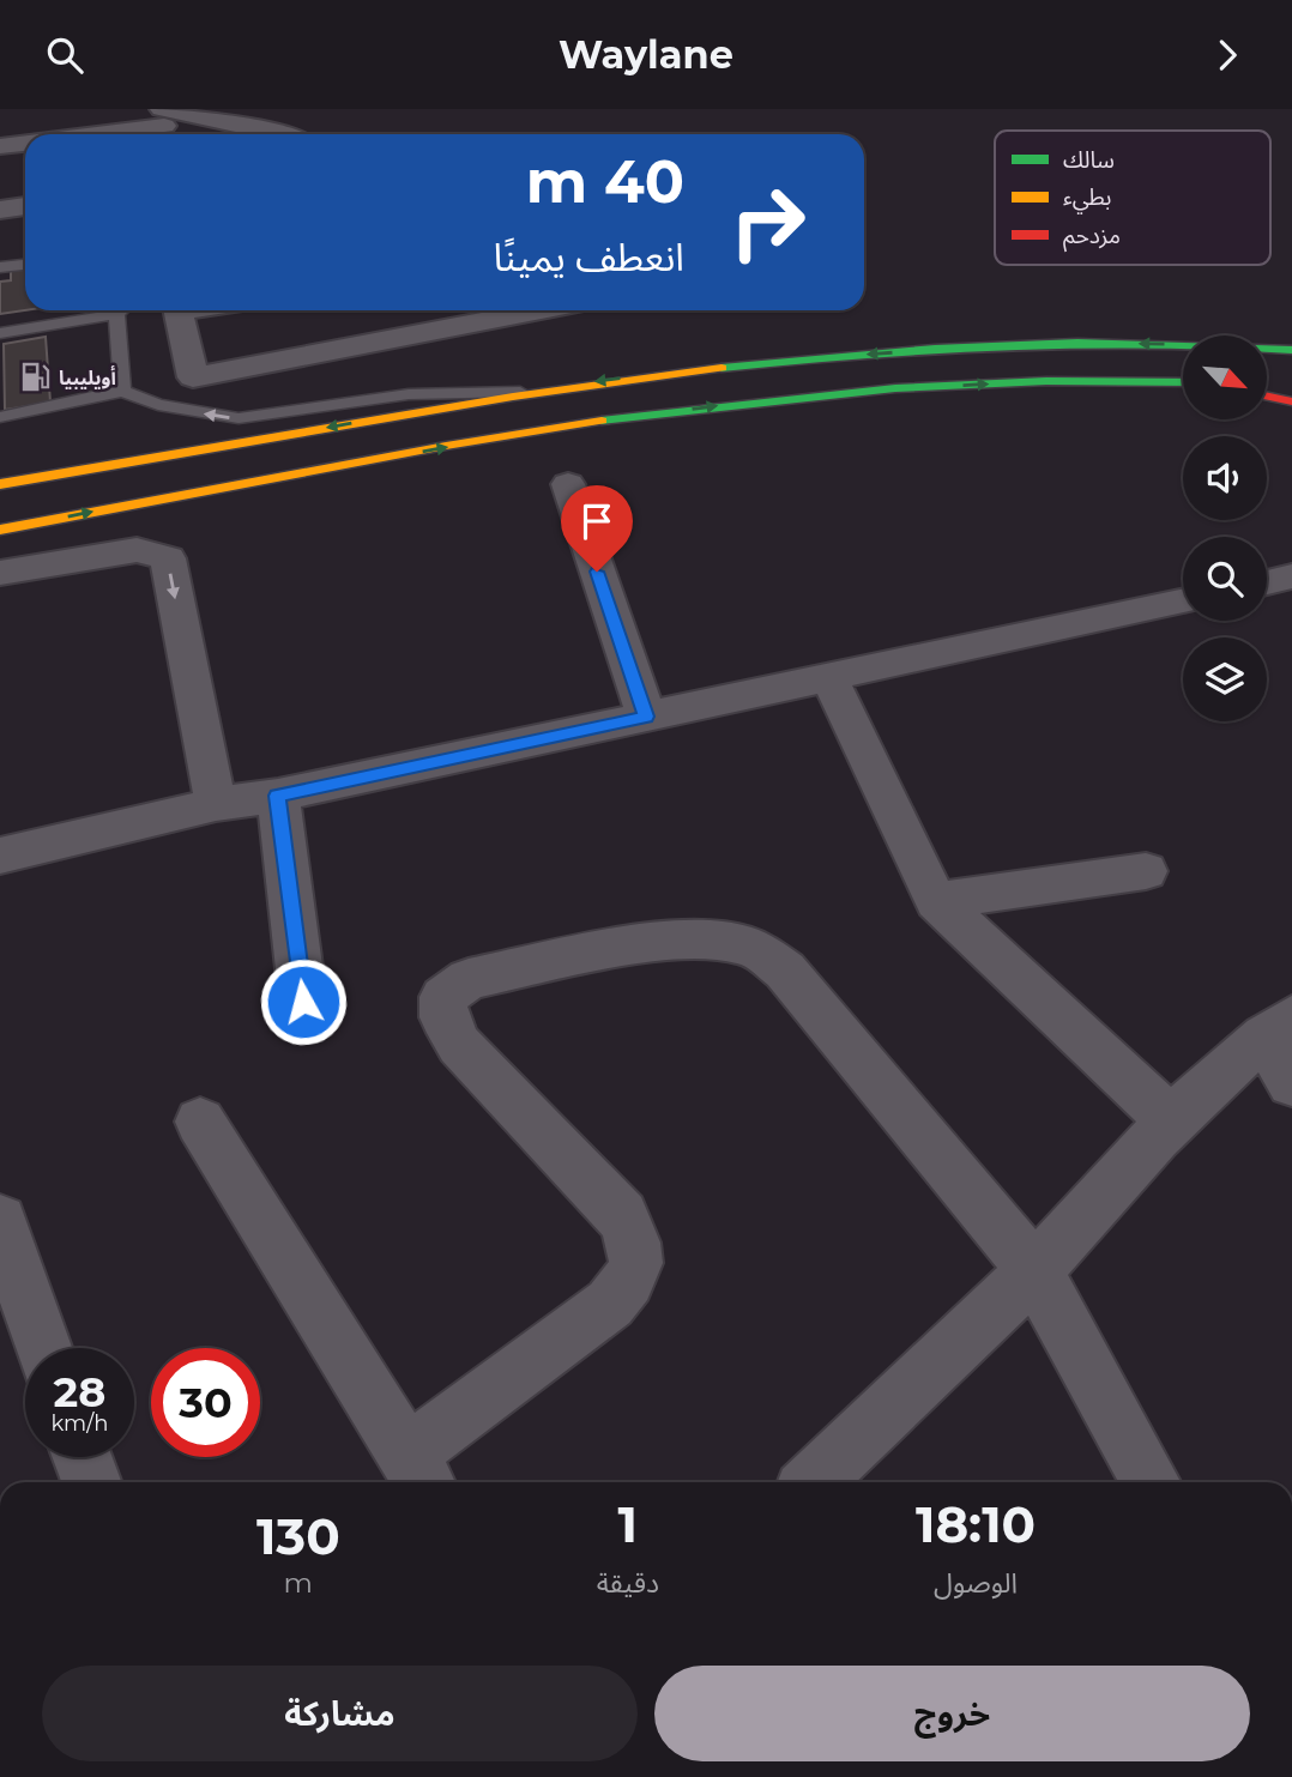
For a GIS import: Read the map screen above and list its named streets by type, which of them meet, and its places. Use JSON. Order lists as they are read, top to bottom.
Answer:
{
  "places": {
    "fuel station": ["أويليبيا"]
  },
  "legend": ["سالك", "بطيء", "مزدحم"],
  "north": "bottom right",
  "page": {
    "header": "Waylane",
    "turn": ["40 m", "انعطف يمينًا"],
    "speed": "28 km/h",
    "limit": "30",
    "eta": [
      "18:10",
      "الوصول",
      "1",
      "دقيقة",
      "130",
      "m"
    ],
    "buttons": ["خروج", "مشاركة"]
  }
}
